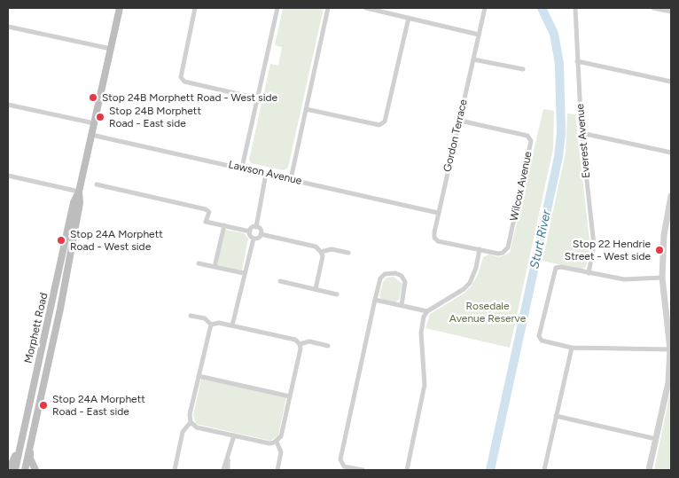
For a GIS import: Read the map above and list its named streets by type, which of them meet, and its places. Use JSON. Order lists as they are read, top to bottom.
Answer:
{
  "streets": {
    "main road": ["Morphett Road"],
    "street": [
      "Gordon Terrace",
      "Everest Avenue",
      "Lawson Avenue",
      "Wilcox Avenue"
    ]
  },
  "crossings": [
    ["Gordon Terrace", "Lawson Avenue"],
    ["Gordon Terrace", "Wilcox Avenue"],
    ["Lawson Avenue", "Morphett Road"]
  ],
  "water": ["Sturt River"],
  "parks": ["Rosedale Avenue Reserve"],
  "places": [
    "Stop 24B Morphett Road - West side",
    "Stop 24B Morphett Road - East side",
    "Stop 24A Morphett Road - West side",
    "Stop 22 Hendrie Street - West side",
    "Stop 24A Morphett Road - East side"
  ]
}
